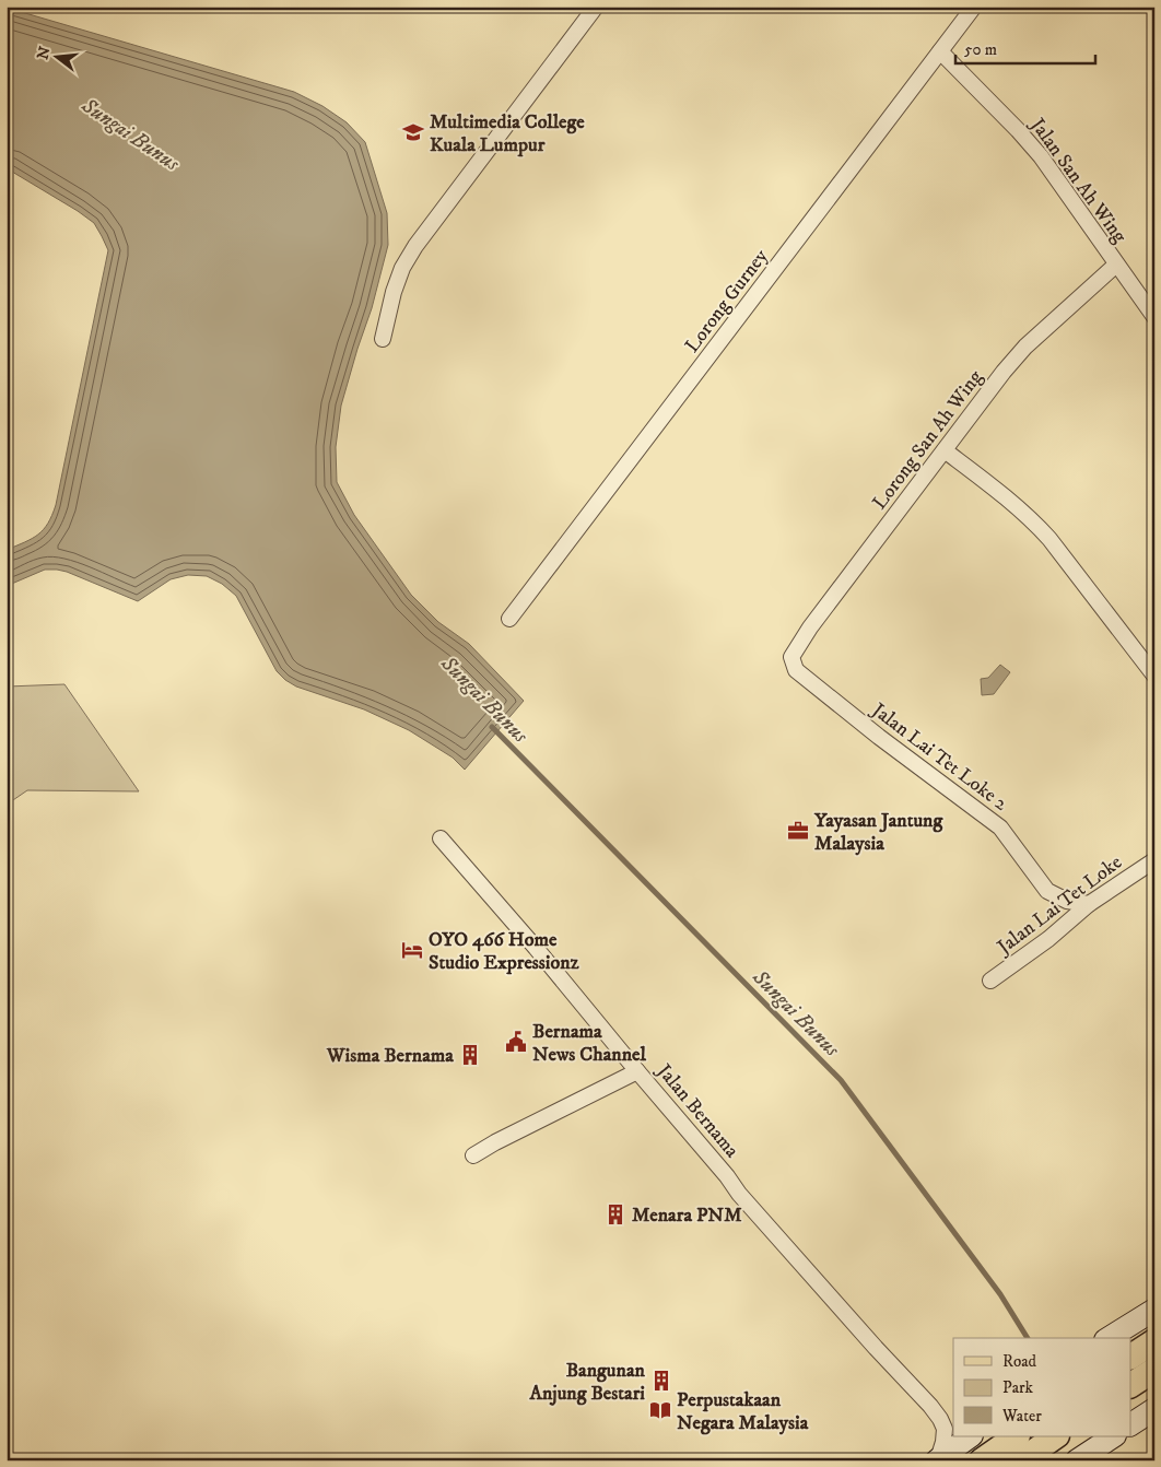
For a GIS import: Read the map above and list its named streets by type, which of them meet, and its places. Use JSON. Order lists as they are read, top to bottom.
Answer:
{
  "streets": {
    "street": [
      "Jalan San Ah Wing",
      "Lorong Gurney",
      "Lorong San Ah Wing",
      "Jalan Lai Tet Loke 2",
      "Jalan Lai Tet Loke",
      "Jalan Bernama"
    ]
  },
  "crossings": [
    ["Jalan San Ah Wing", "Lorong Gurney"],
    ["Jalan San Ah Wing", "Lorong San Ah Wing"],
    ["Lorong San Ah Wing", "Jalan Lai Tet Loke 2"],
    ["Jalan Lai Tet Loke 2", "Jalan Lai Tet Loke"]
  ],
  "water": ["Sungai Bunus"],
  "places": {
    "school or university": ["Multimedia College Kuala Lumpur"],
    "office": ["Yayasan Jantung Malaysia"],
    "hotel": ["OYO 466 Home Studio Expressionz"],
    "public building": ["Bernama News Channel"],
    "building": ["Wisma Bernama", "Menara PNM", "Bangunan Anjung Bestari"],
    "library": ["Perpustakaan Negara Malaysia"]
  },
  "legend": ["Road", "Park", "Water"],
  "scale_bar": "50 m",
  "north": "left"
}
